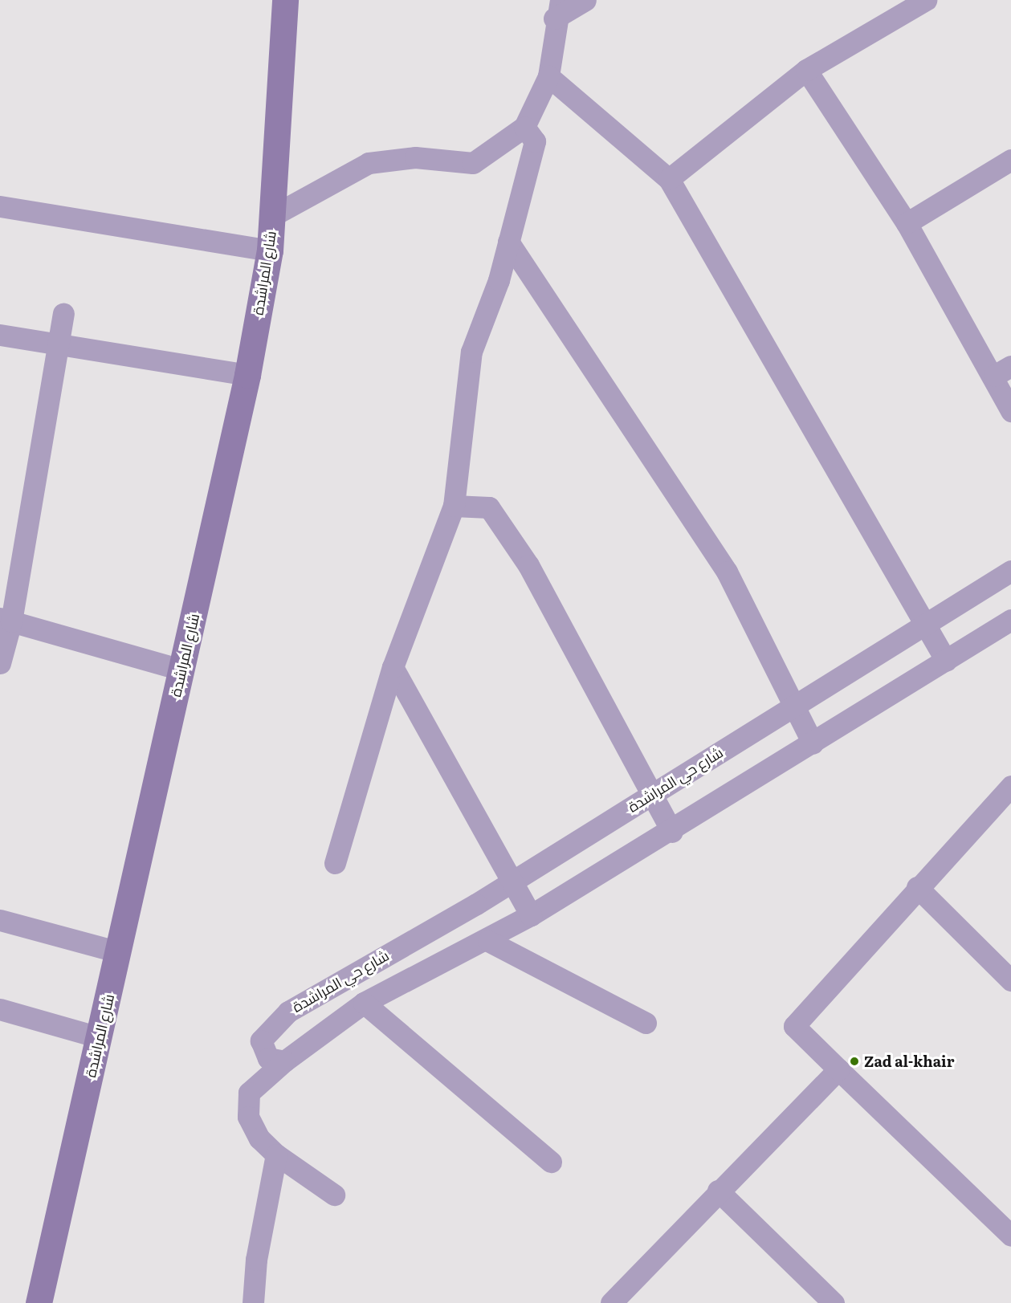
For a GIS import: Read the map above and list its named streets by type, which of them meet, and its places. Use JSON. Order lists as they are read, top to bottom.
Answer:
{
  "streets": {
    "street": ["شارع المراشدة", "شارع حي المراشدة"]
  },
  "places": ["Zad al-khair"]
}
